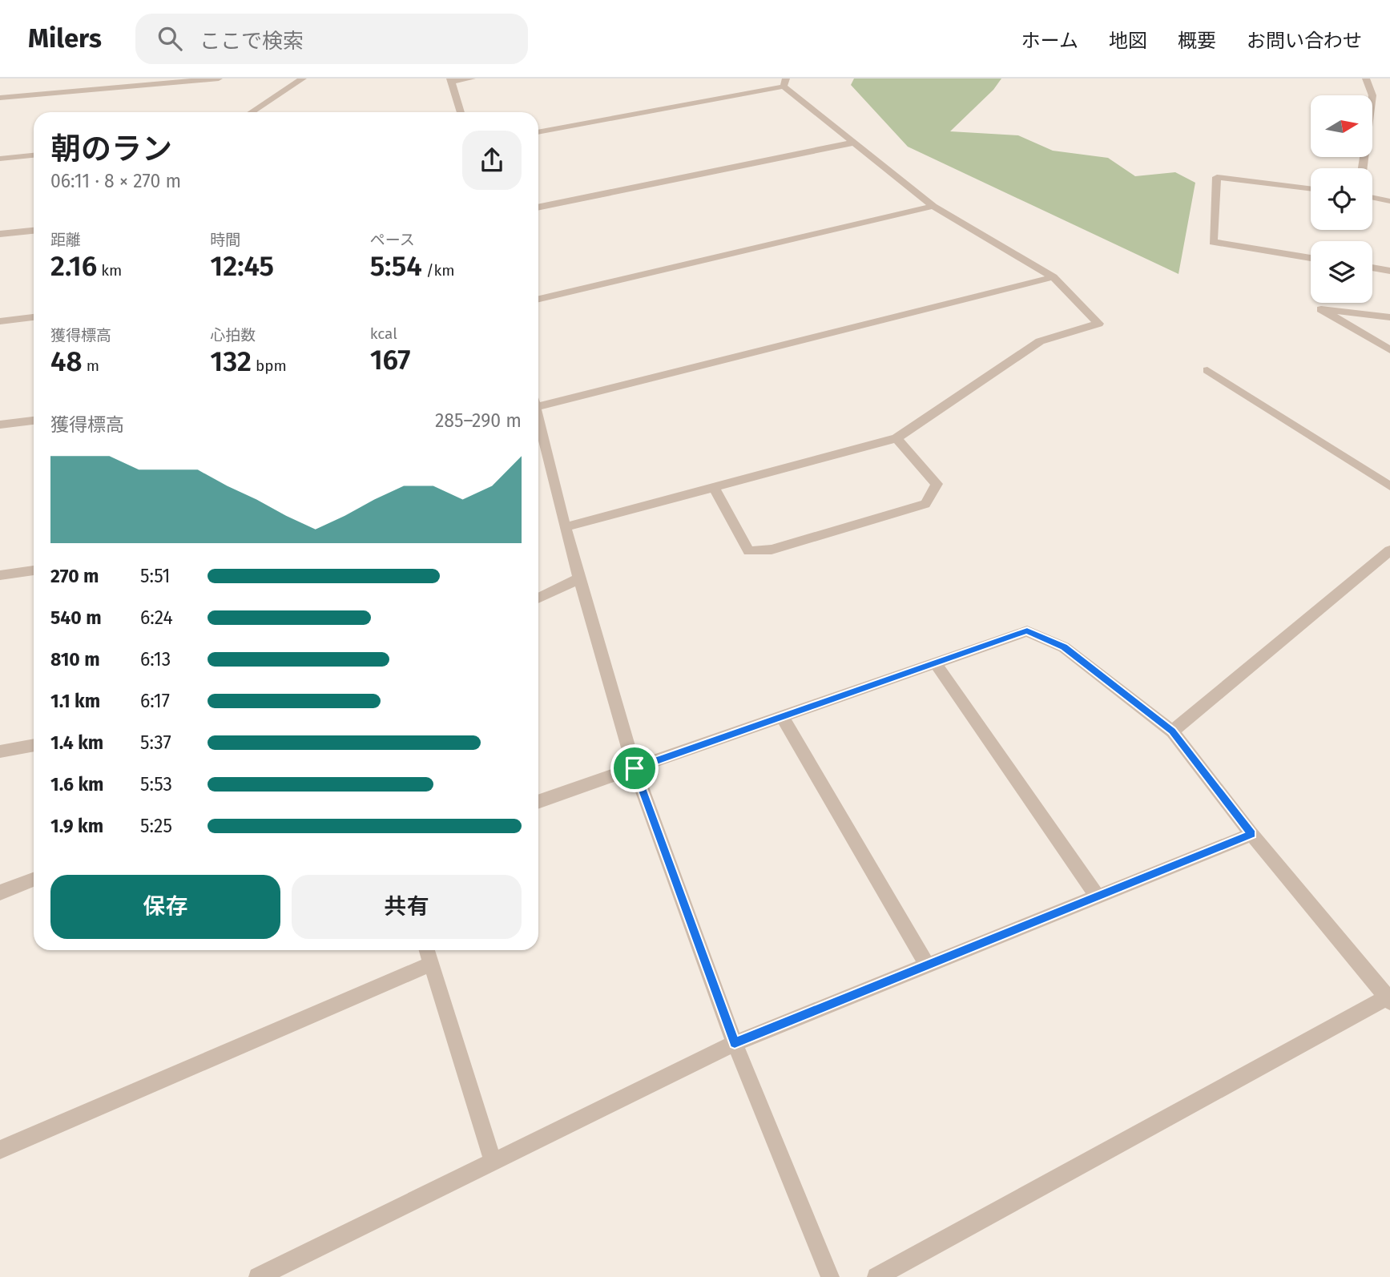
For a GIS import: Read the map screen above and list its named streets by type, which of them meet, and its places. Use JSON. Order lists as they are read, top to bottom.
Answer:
{
  "north": "right",
  "page": {
    "header": "Milers",
    "search": "ここで検索",
    "nav": [
      "ホーム",
      "地図",
      "概要",
      "お問い合わせ"
    ],
    "heading": ["朝のラン", "06:11 · 8 × 270 m"],
    "stats": [
      ["距離", "2.16 km"],
      ["時間", "12:45"],
      ["ペース", "5:54 /km"],
      ["獲得標高", "48 m"],
      ["心拍数", "132 bpm"],
      ["kcal", "167"]
    ],
    "chart": ["獲得標高", "285–290 m"],
    "list": [
      {
        "name": "270 m",
        "note": "5:51"
      },
      {
        "name": "540 m",
        "note": "6:24"
      },
      {
        "name": "810 m",
        "note": "6:13"
      },
      {
        "name": "1.1 km",
        "note": "6:17"
      },
      {
        "name": "1.4 km",
        "note": "5:37"
      },
      {
        "name": "1.6 km",
        "note": "5:53"
      },
      {
        "name": "1.9 km",
        "note": "5:25"
      }
    ],
    "buttons": ["保存", "共有"]
  }
}
